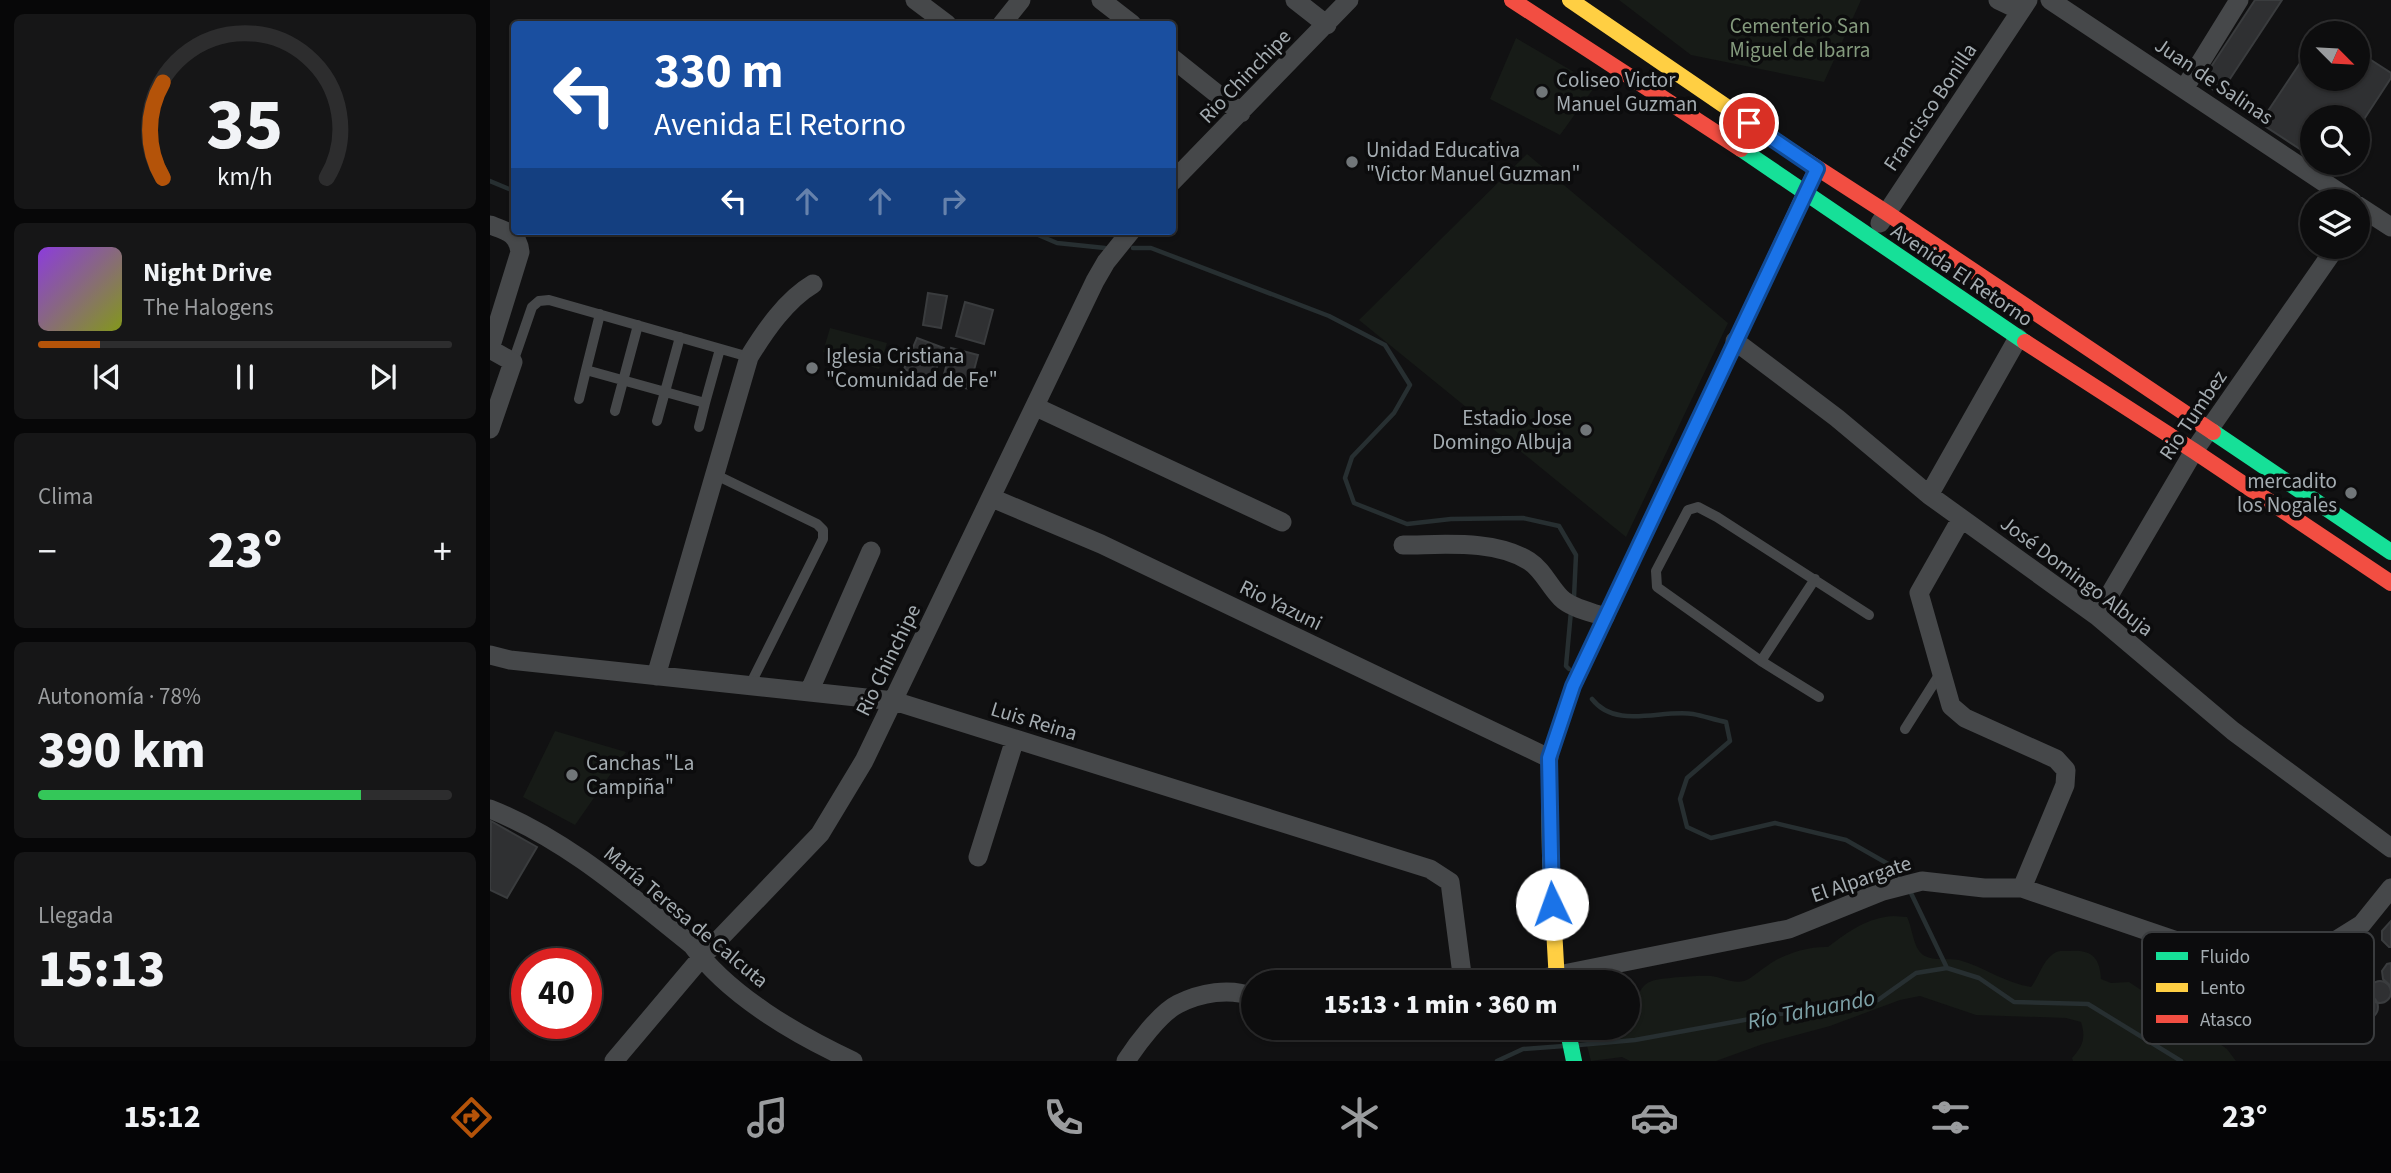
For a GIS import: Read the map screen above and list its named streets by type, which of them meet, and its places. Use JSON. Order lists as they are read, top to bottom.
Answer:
{
  "streets": {
    "main road": ["Avenida El Retorno"],
    "street": [
      "Rio Chinchipe",
      "Juan de Salinas",
      "Francisco Bonilla",
      "Rio Tumbez",
      "José Domingo Albuja",
      "Rio Yazuni",
      "Luis Reina",
      "El Alpargate",
      "María Teresa de Calcuta"
    ]
  },
  "crossings": [
    ["Rio Chinchipe", "Rio Yazuni"],
    ["Rio Chinchipe", "Luis Reina"],
    ["Rio Chinchipe", "María Teresa de Calcuta"],
    ["Francisco Bonilla", "Avenida El Retorno"],
    ["Avenida El Retorno", "Rio Tumbez"],
    ["Rio Tumbez", "José Domingo Albuja"]
  ],
  "water": ["Río Tahuando"],
  "parks": ["Cementerio San Miguel de Ibarra"],
  "places": [
    "Coliseo Victor Manuel Guzman",
    "Unidad Educativa \"Victor Manuel Guzman\"",
    "Iglesia Cristiana \"Comunidad de Fe\"",
    "Estadio Jose Domingo Albuja",
    "mercadito los Nogales",
    "Canchas \"La Campiña\""
  ],
  "legend": ["Fluido", "Lento", "Atasco"],
  "north": "bottom right",
  "page": {
    "turn": ["330 m", "Avenida El Retorno"],
    "song": ["Night Drive", "The Halogens"],
    "tile": [
      "Clima",
      ["Autonomía · 78%", "390 km"],
      ["Llegada", "15:13"]
    ],
    "heat": ["−", "23°", "+"],
    "limit": "40",
    "trip": "15:13 · 1 min · 360 m",
    "tabs": ["15:12", "23°"],
    "gauge": ["35", "km/h"]
  }
}
